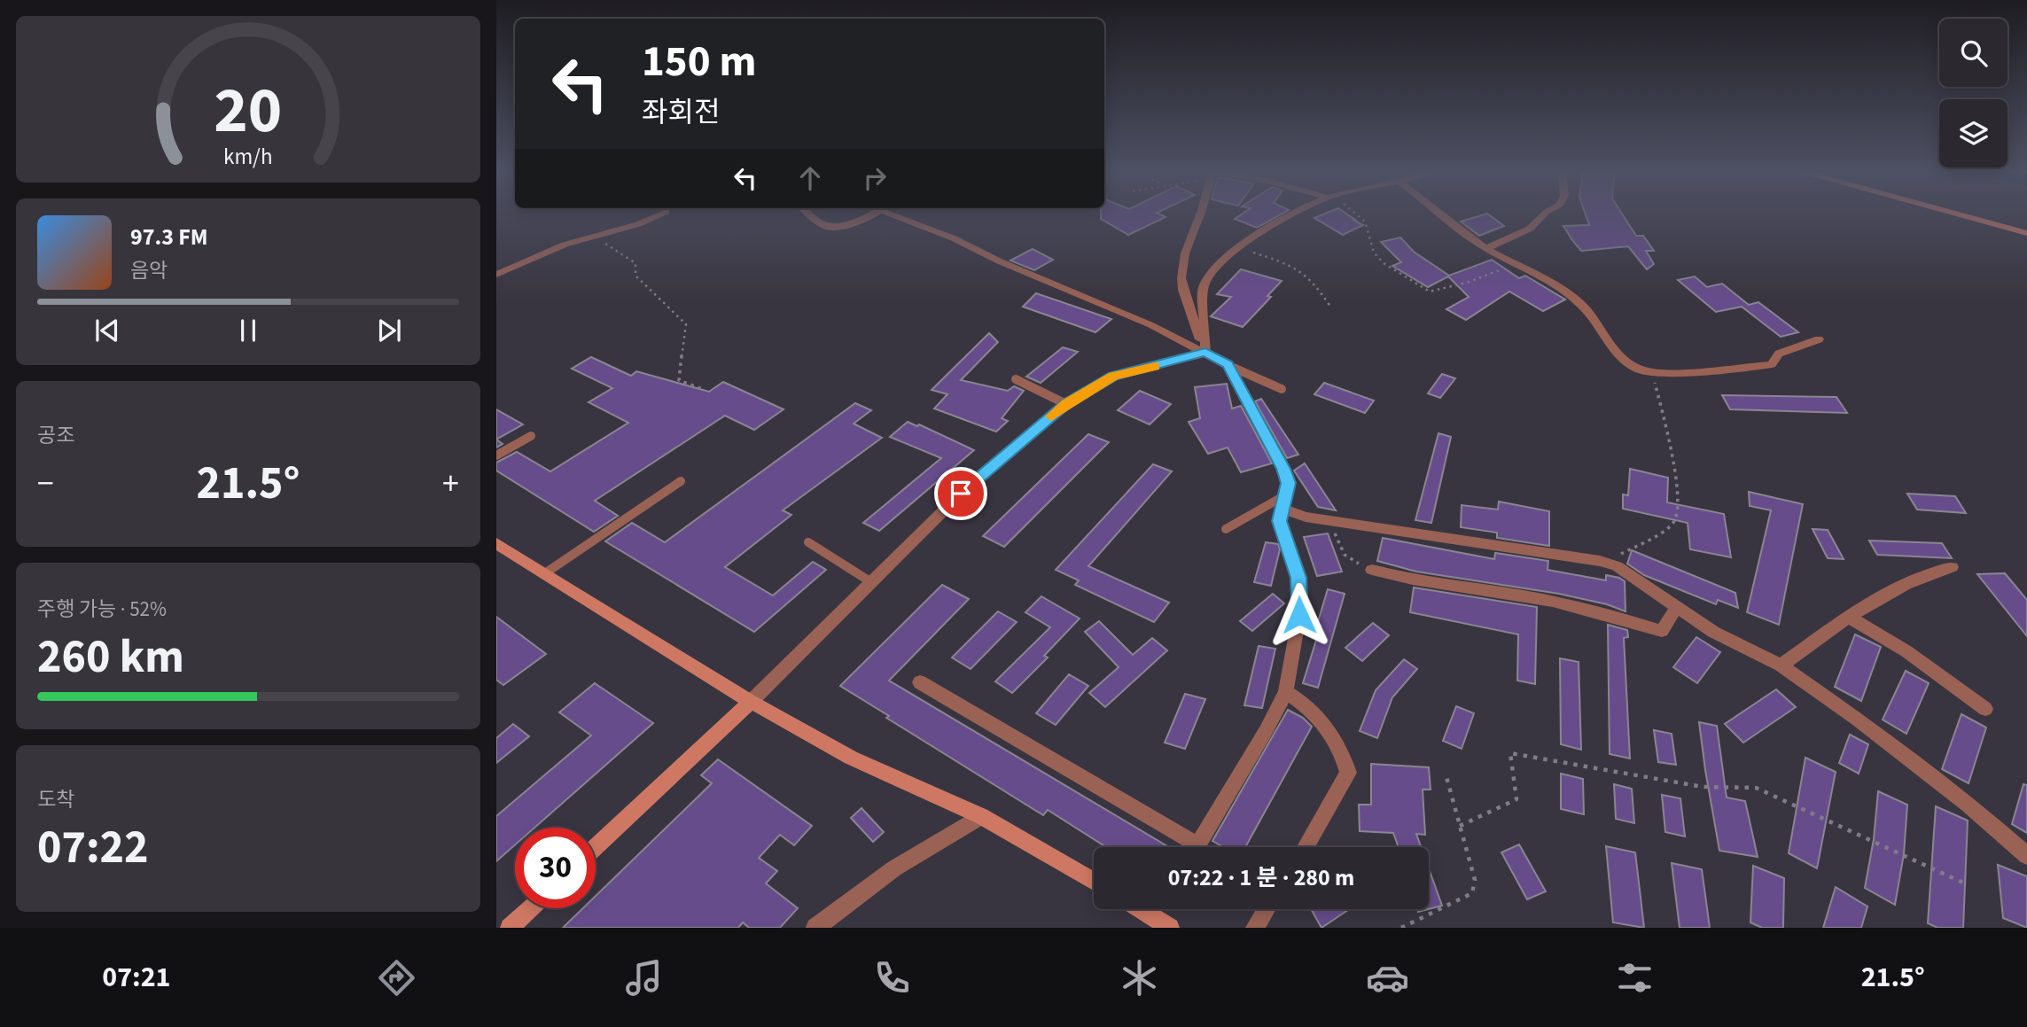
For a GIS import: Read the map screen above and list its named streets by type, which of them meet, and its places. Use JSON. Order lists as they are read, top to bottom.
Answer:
{
  "page": {
    "turn": ["150 m", "좌회전"],
    "song": ["97.3 FM", "음악"],
    "tile": [
      "공조",
      ["주행 가능 · 52%", "260 km"],
      ["도착", "07:22"]
    ],
    "heat": ["−", "21.5°", "+"],
    "limit": "30",
    "trip": "07:22 · 1 분 · 280 m",
    "tabs": ["07:21", "21.5°"],
    "gauge": ["20", "km/h"]
  }
}
